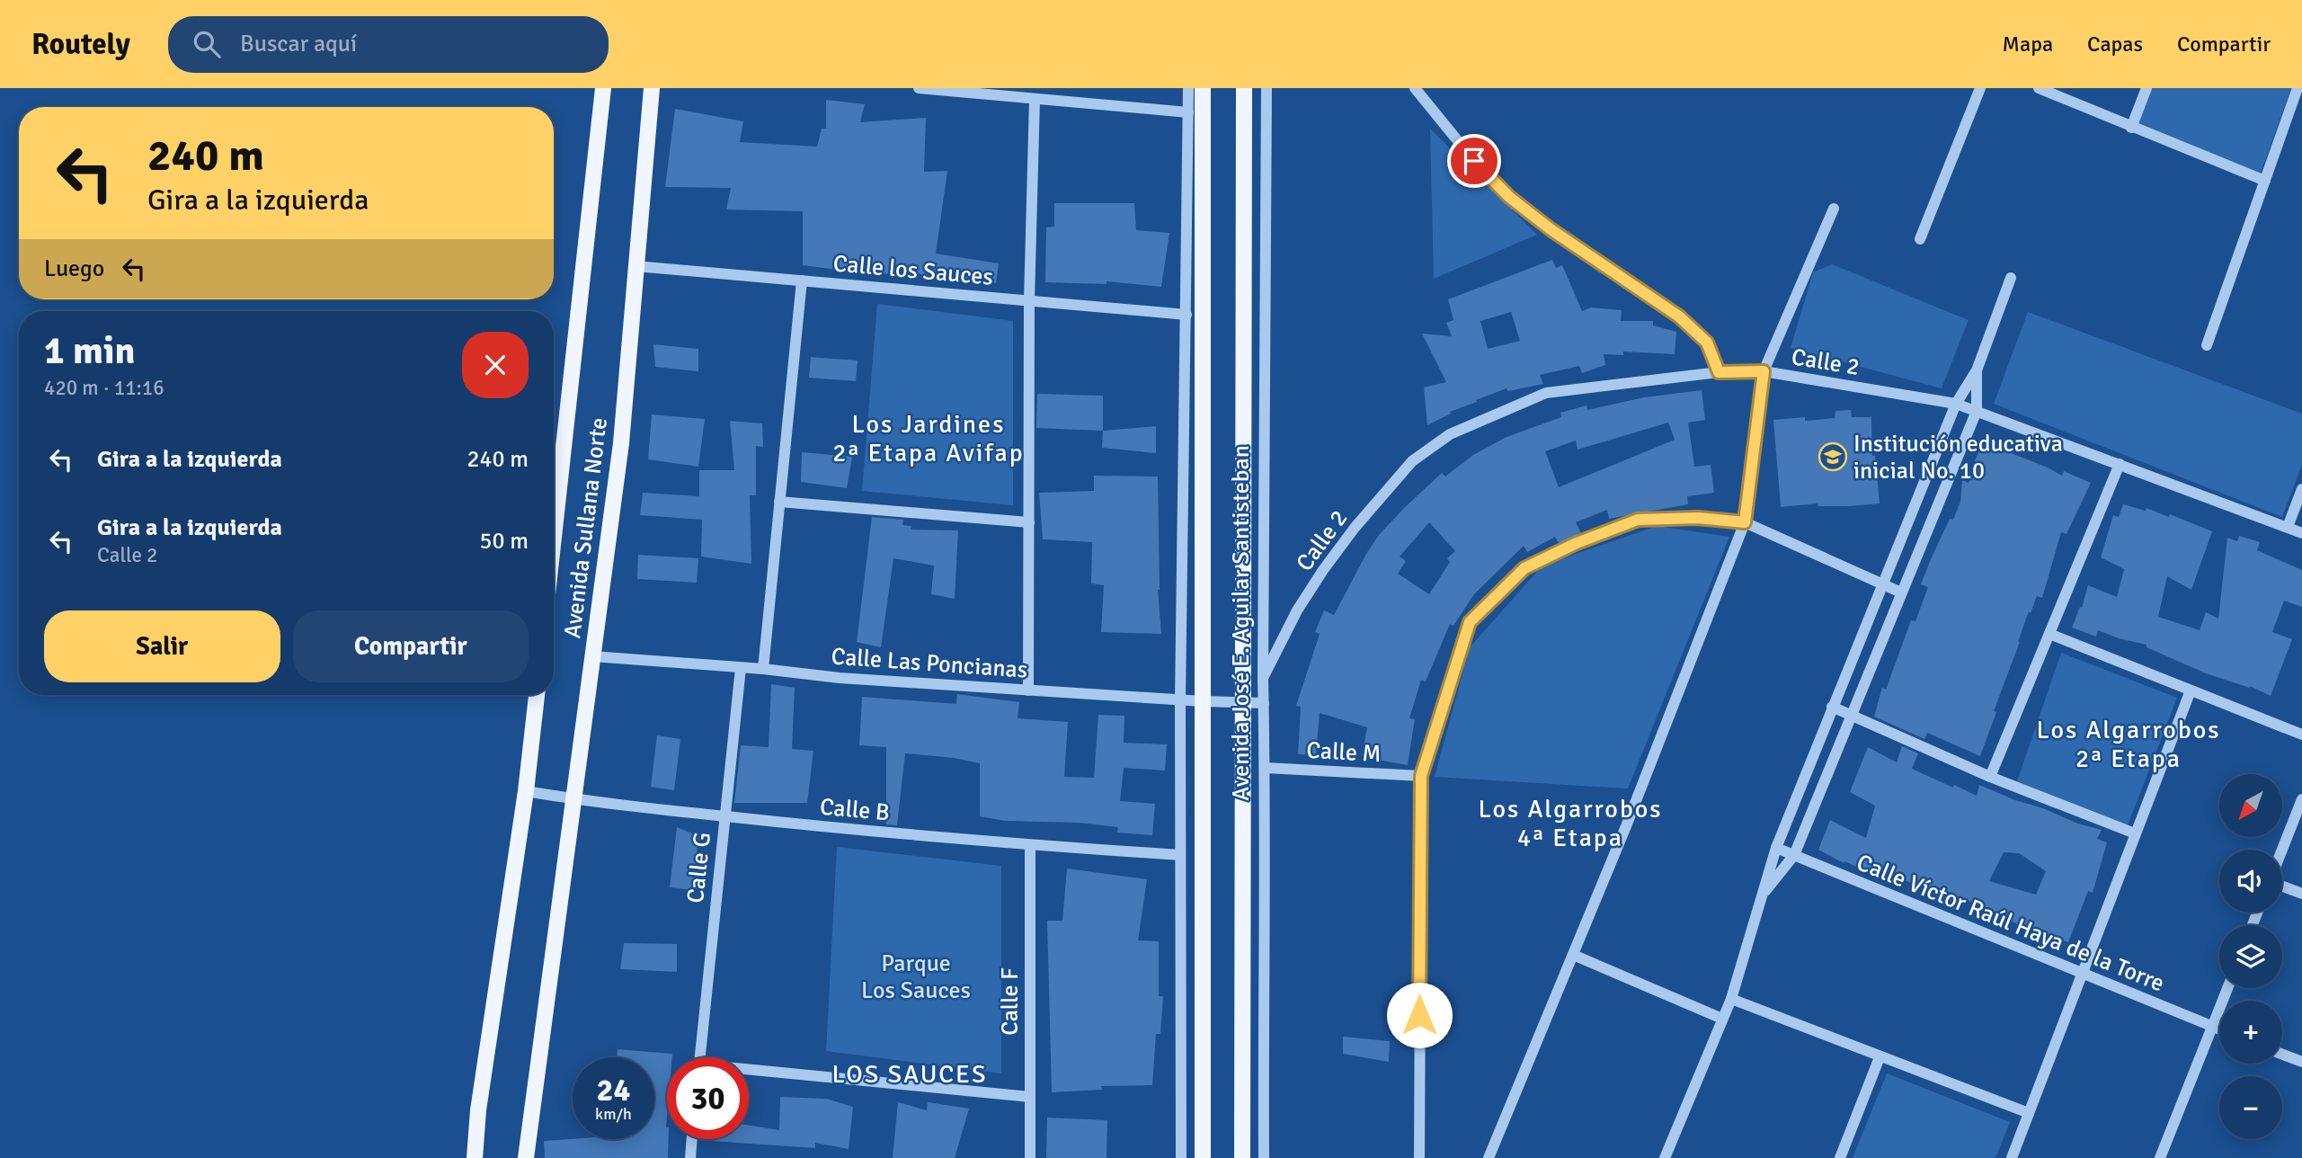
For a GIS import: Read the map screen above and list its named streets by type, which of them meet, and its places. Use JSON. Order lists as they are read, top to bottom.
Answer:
{
  "streets": {
    "main road": ["Avenida Sullana Norte", "Avenida José E. Aguilar Santisteban"],
    "street": [
      "Calle los Sauces",
      "Calle 2",
      "Calle Las Poncianas",
      "Calle M",
      "Calle B",
      "Calle G",
      "Calle Víctor Raúl Haya de la Torre",
      "Calle F"
    ]
  },
  "crossings": [
    ["Calle los Sauces", "Avenida Sullana Norte"],
    ["Calle 2", "Avenida José E. Aguilar Santisteban"],
    ["Avenida Sullana Norte", "Calle Las Poncianas"],
    ["Avenida Sullana Norte", "Calle B"],
    ["Avenida José E. Aguilar Santisteban", "Calle Las Poncianas"],
    ["Avenida José E. Aguilar Santisteban", "Calle M"],
    ["Calle Las Poncianas", "Calle G"],
    ["Calle B", "Calle G"],
    ["Calle B", "Calle F"]
  ],
  "districts": [
    "Los Jardines 2ª Etapa Avifap",
    "Los Algarrobos 2ª Etapa",
    "Los Algarrobos 4ª Etapa",
    "LOS SAUCES"
  ],
  "parks": ["Parque Los Sauces"],
  "places": {
    "school or university": ["Institución educativa inicial No. 10"]
  },
  "north": "bottom left",
  "page": {
    "header": "Routely",
    "search": "Buscar aquí",
    "nav": ["Mapa", "Capas", "Compartir"],
    "turn": ["240 m", "Gira a la izquierda"],
    "then": "Luego",
    "heading": ["1 min", "420 m · 11:16"],
    "list": [
      {
        "name": "Gira a la izquierda",
        "value": "240 m"
      },
      {
        "name": "Gira a la izquierda",
        "note": "Calle 2",
        "value": "50 m"
      }
    ],
    "buttons": ["Salir", "Compartir"],
    "map_buttons": ["+", "−"],
    "speed": "24 km/h",
    "limit": "30"
  }
}
